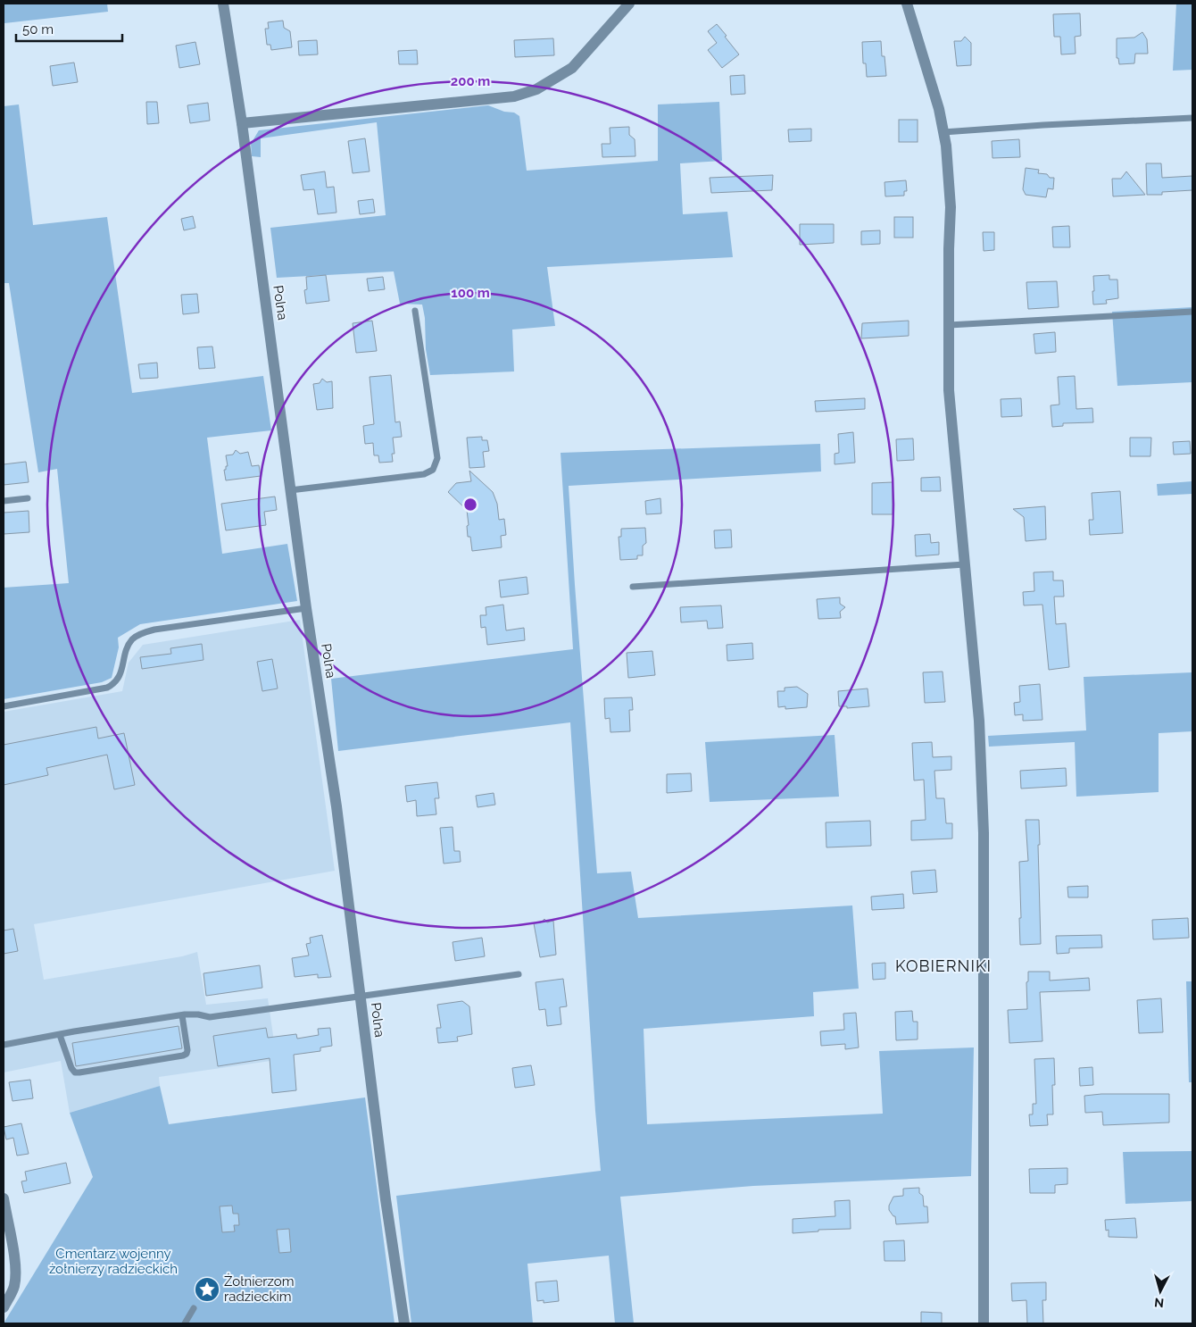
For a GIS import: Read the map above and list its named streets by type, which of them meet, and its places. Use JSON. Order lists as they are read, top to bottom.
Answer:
{
  "streets": {
    "street": ["Polna"]
  },
  "districts": ["KOBIERNIKI"],
  "parks": ["Cmentarz wojenny żołnierzy radzieckich"],
  "places": {
    "place": ["Żołnierzom radzieckim"]
  },
  "scale_bar": "50 m",
  "north": "bottom",
  "rings": ["200 m", "100 m"]
}
